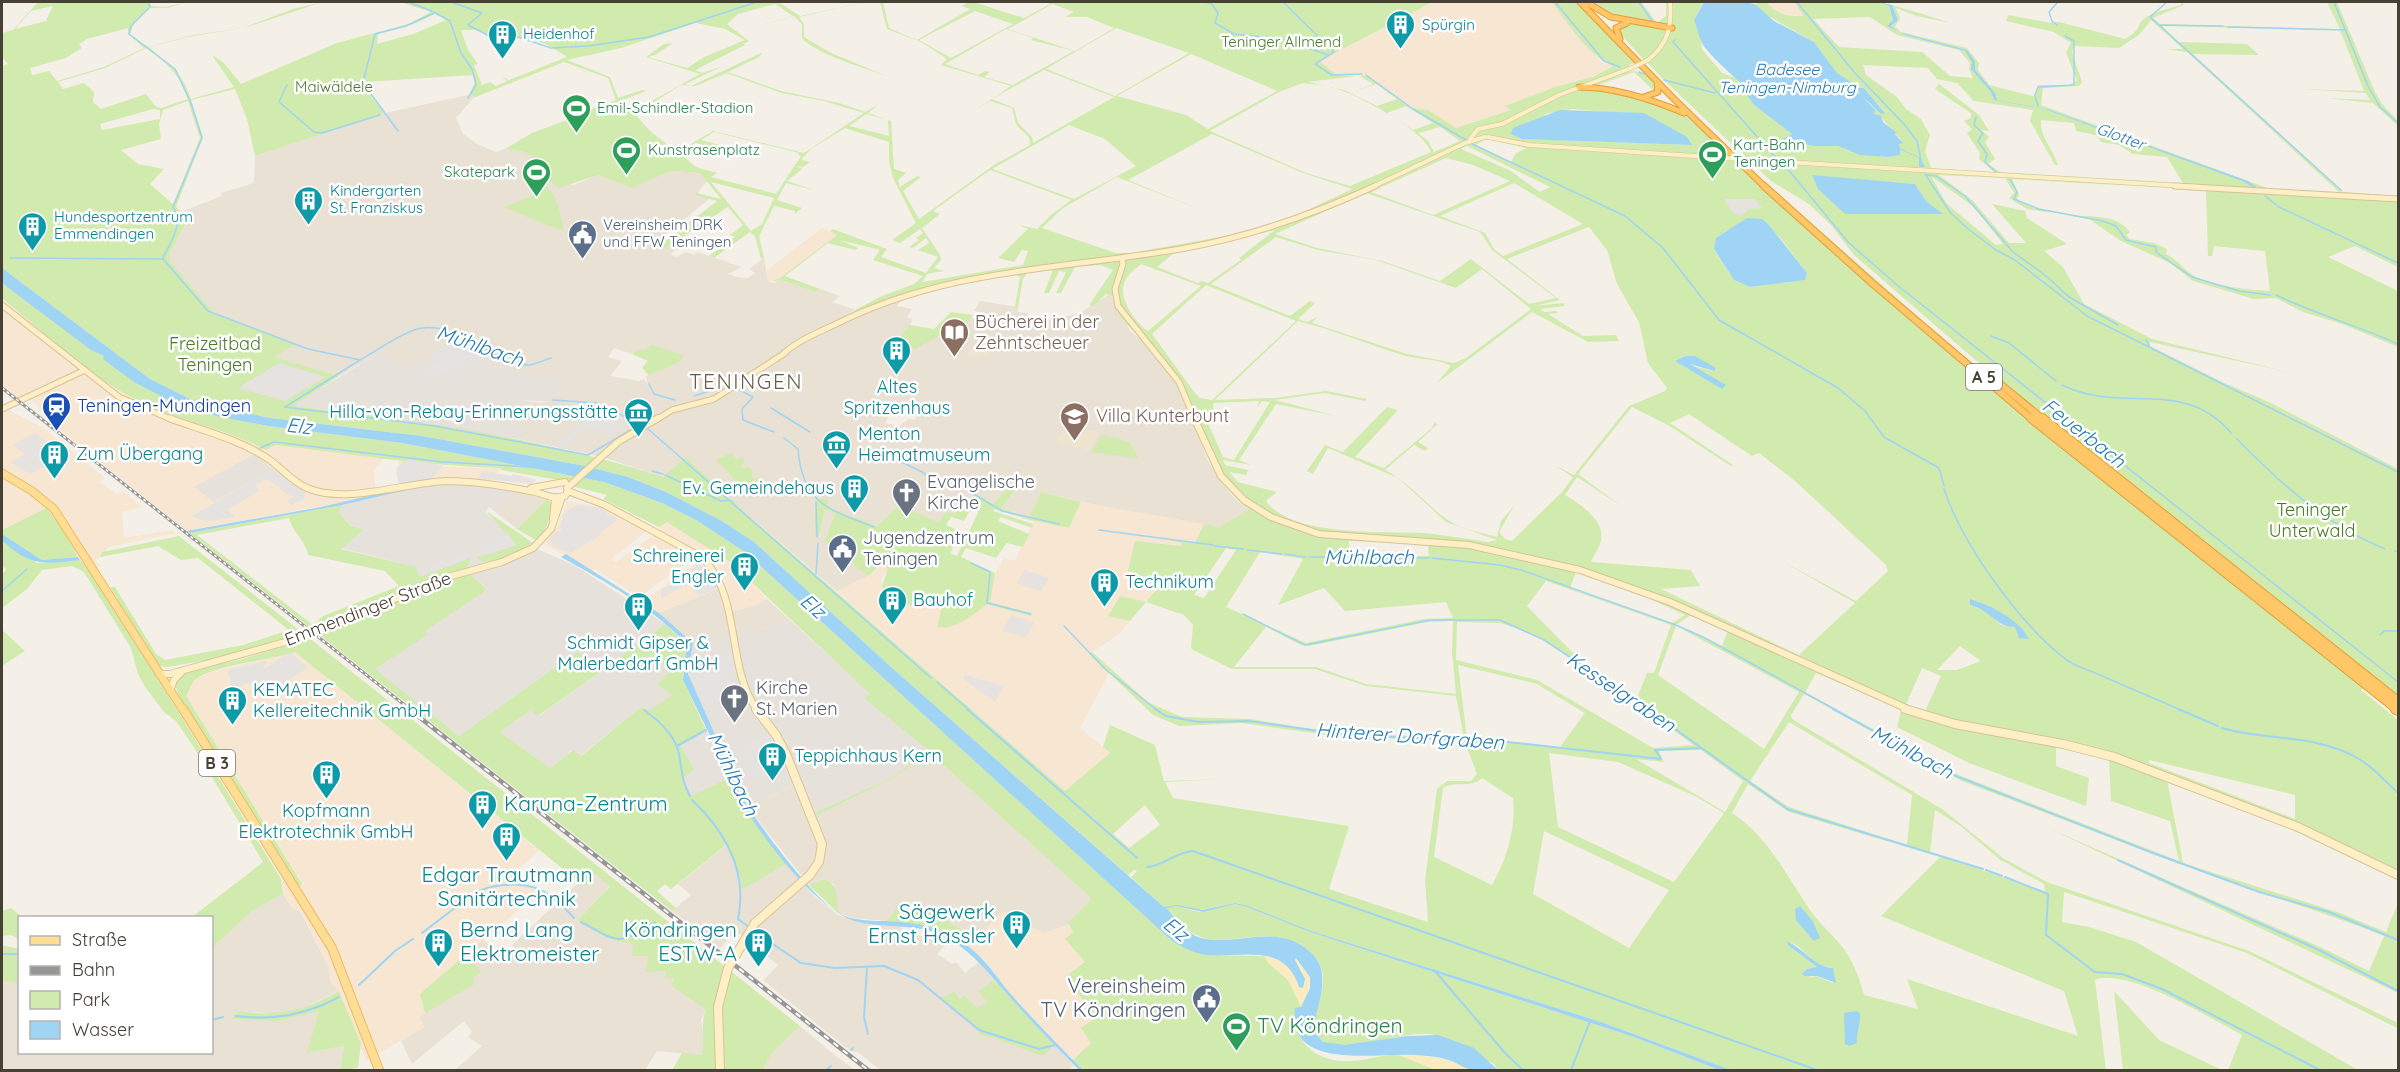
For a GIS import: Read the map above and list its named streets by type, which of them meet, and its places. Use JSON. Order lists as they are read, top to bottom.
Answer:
{
  "streets": {
    "highway": ["A 5"],
    "main road": ["B 3"],
    "street": ["Emmendinger Straße"]
  },
  "districts": ["TENINGEN"],
  "water": [
    "Badesee Teningen-Nimburg",
    "Glotter",
    "Mühlbach",
    "Elz",
    "Feuerbach",
    "Kesselgraben",
    "Hinterer Dorfgraben"
  ],
  "parks": [
    "Teninger Allmend",
    "Maiwäldele",
    "Freizeitbad Teningen",
    "Teninger Unterwald"
  ],
  "places": {
    "building": [
      "Spürgin",
      "Heidenhof",
      "Kindergarten St. Franziskus",
      "Hundesportzentrum Emmendingen",
      "Altes Spritzenhaus",
      "Zum Übergang",
      "Ev. Gemeindehaus",
      "Schreinerei Engler",
      "Technikum",
      "Bauhof",
      "Schmidt Gipser & Malerbedarf GmbH",
      "KEMATEC Kellereitechnik GmbH",
      "Teppichhaus Kern",
      "Kopfmann Elektrotechnik GmbH",
      "Karuna-Zentrum",
      "Edgar Trautmann Sanitärtechnik",
      "Sägewerk Ernst Hassler",
      "Bernd Lang Elektromeister",
      "Köndringen ESTW-A"
    ],
    "sports": [
      "Emil-Schindler-Stadion",
      "Kunstrasenplatz",
      "Kart-Bahn Teningen",
      "Skatepark",
      "TV Köndringen"
    ],
    "public building": ["Vereinsheim DRK und FFW Teningen", "Jugendzentrum Teningen", "Vereinsheim TV Köndringen"],
    "library": ["Bücherei in der Zehntscheuer"],
    "station": ["Teningen-Mundingen"],
    "museum": ["Hilla-von-Rebay-Erinnerungsstätte", "Menton Heimatmuseum"],
    "school or university": ["Villa Kunterbunt"],
    "church": ["Evangelische Kirche", "Kirche St. Marien"]
  },
  "legend": [
    "Straße",
    "Bahn",
    "Park",
    "Wasser"
  ]
}
